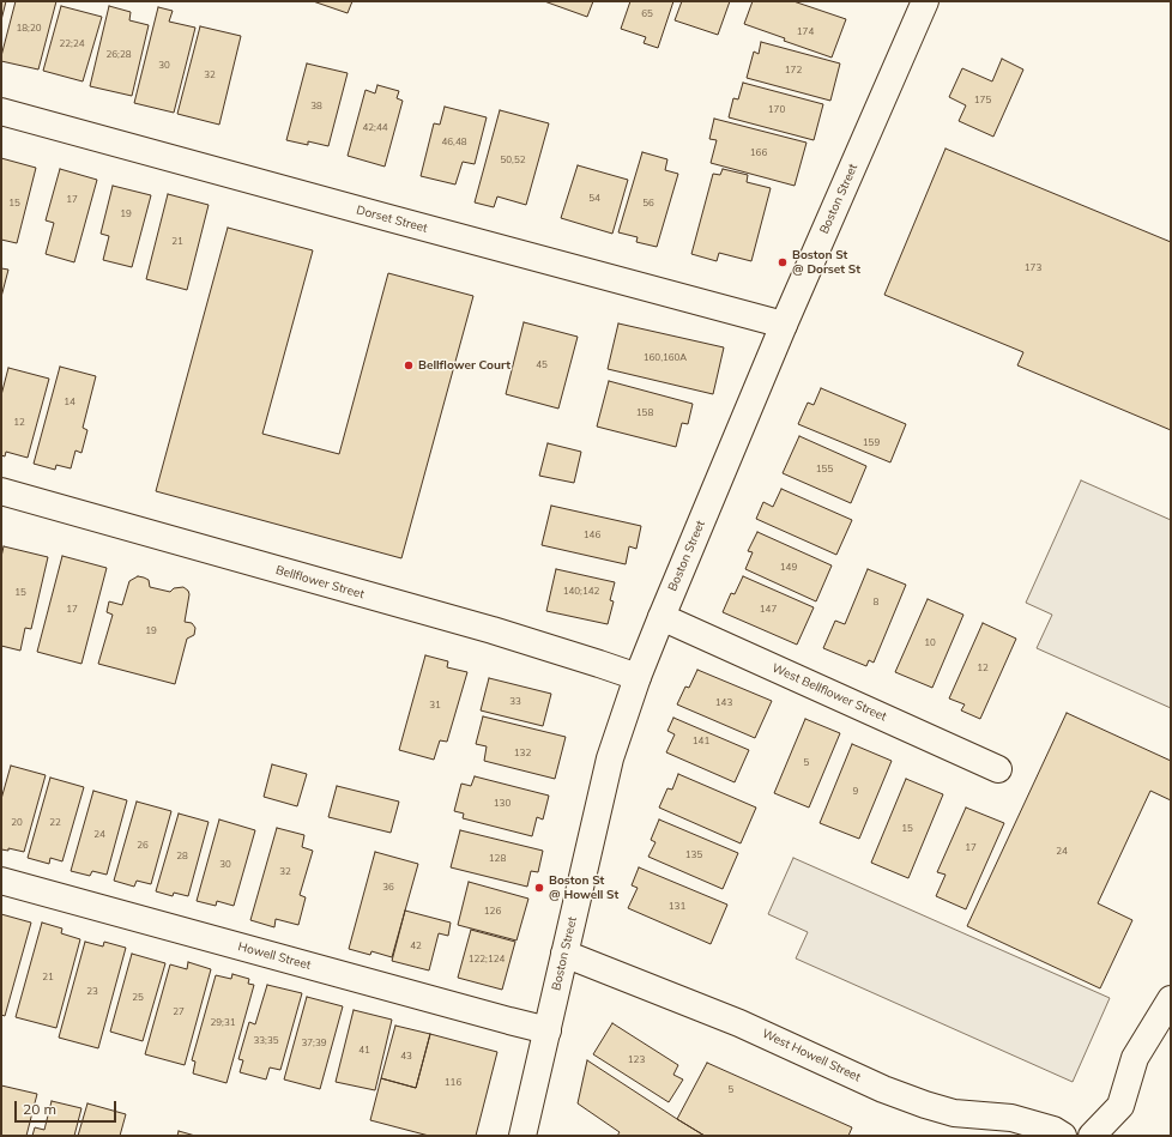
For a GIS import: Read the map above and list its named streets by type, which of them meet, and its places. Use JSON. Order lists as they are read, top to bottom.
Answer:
{
  "streets": {
    "street": [
      "Boston Street",
      "Dorset Street",
      "Bellflower Street",
      "West Bellflower Street",
      "Howell Street",
      "West Howell Street"
    ]
  },
  "crossings": [
    ["Boston Street", "Dorset Street"],
    ["Boston Street", "Bellflower Street"],
    ["Boston Street", "West Bellflower Street"],
    ["Boston Street", "Howell Street"],
    ["Boston Street", "West Howell Street"]
  ],
  "places": ["Boston St @ Dorset St", "Bellflower Court", "Boston St @ Howell St"],
  "house_numbers": [
    "65",
    "18;20",
    "174",
    "22;24",
    "26;28",
    "30",
    "172",
    "32",
    "175",
    "38",
    "170",
    "42;44",
    "46,48",
    "166",
    "50,52",
    "54",
    "17",
    "15",
    "56",
    "19",
    "21",
    "173",
    "160,160A",
    "45",
    "14",
    "158",
    "12",
    "159",
    "155",
    "146",
    "149",
    "140;142",
    "15",
    "8",
    "17",
    "147",
    "19",
    "10",
    "12",
    "33",
    "143",
    "31",
    "141",
    "132",
    "5",
    "9",
    "130",
    "20",
    "22",
    "15",
    "24",
    "26",
    "17",
    "24",
    "135",
    "28",
    "128",
    "30",
    "32",
    "36",
    "131",
    "126",
    "42",
    "122;124",
    "21",
    "23",
    "25",
    "27",
    "29;31",
    "33;35",
    "37;39",
    "41",
    "43",
    "123",
    "116",
    "5"
  ],
  "scale_bar": "20 m"
}
